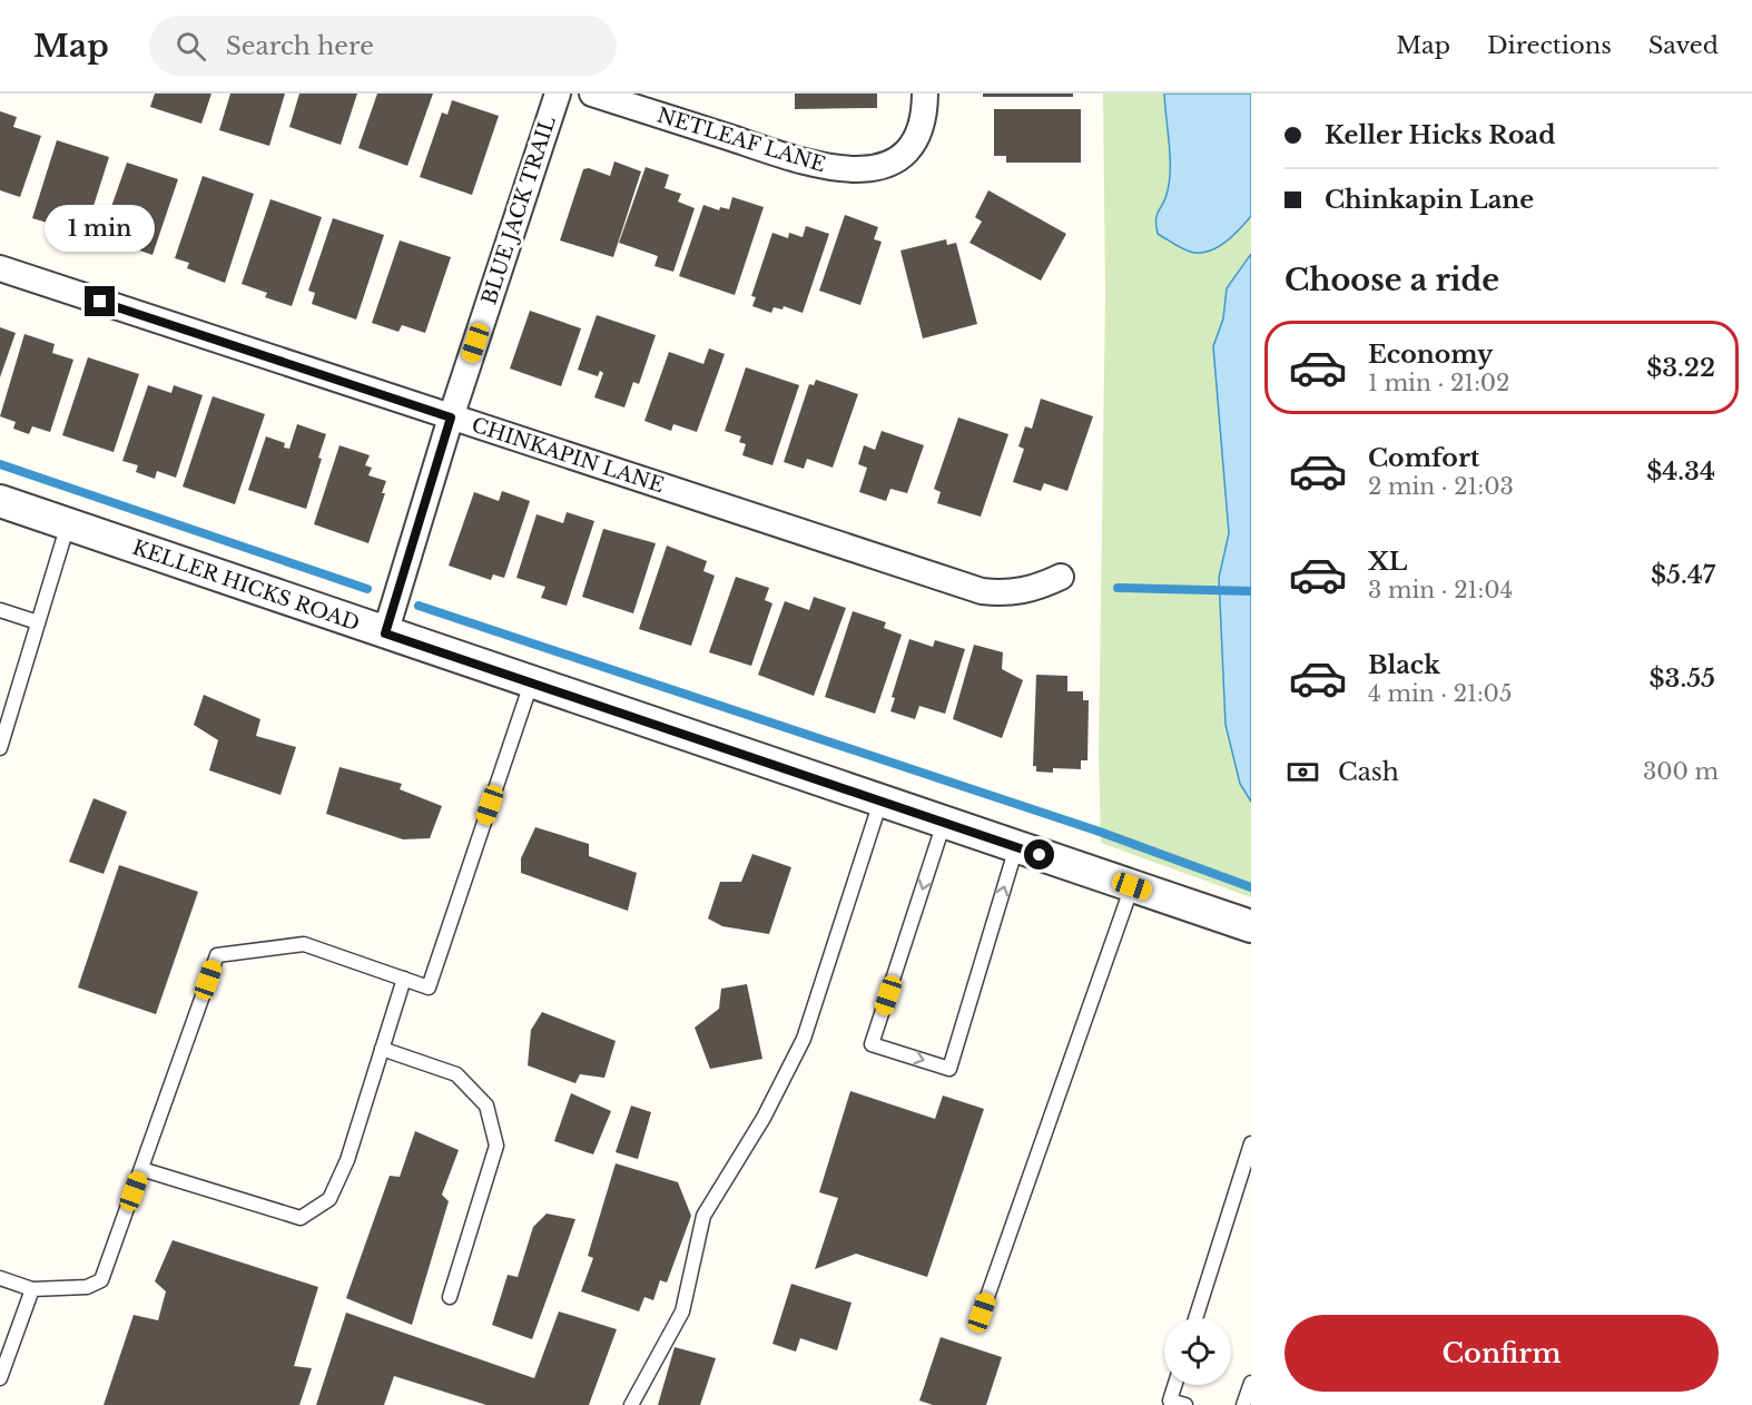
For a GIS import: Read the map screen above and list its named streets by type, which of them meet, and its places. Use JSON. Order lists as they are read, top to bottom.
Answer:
{
  "streets": {
    "street": [
      "NETLEAF LANE",
      "BLUE JACK TRAIL",
      "CHINKAPIN LANE",
      "KELLER HICKS ROAD"
    ]
  },
  "crossings": [
    ["BLUE JACK TRAIL", "CHINKAPIN LANE"],
    ["BLUE JACK TRAIL", "KELLER HICKS ROAD"]
  ],
  "page": {
    "header": "Map",
    "search": "Search here",
    "nav": ["Map", "Directions", "Saved"],
    "banner": ["Keller Hicks Road", "Chinkapin Lane"],
    "bubble": "1 min",
    "heading": "Choose a ride",
    "list": [
      {
        "name": "Economy",
        "note": "1 min · 21:02",
        "value": "$3.22"
      },
      {
        "name": "Comfort",
        "note": "2 min · 21:03",
        "value": "$4.34"
      },
      {
        "name": "XL",
        "note": "3 min · 21:04",
        "value": "$5.47"
      },
      {
        "name": "Black",
        "note": "4 min · 21:05",
        "value": "$3.55"
      }
    ],
    "pay": ["Cash", "300 m"],
    "buttons": "Confirm"
  }
}
